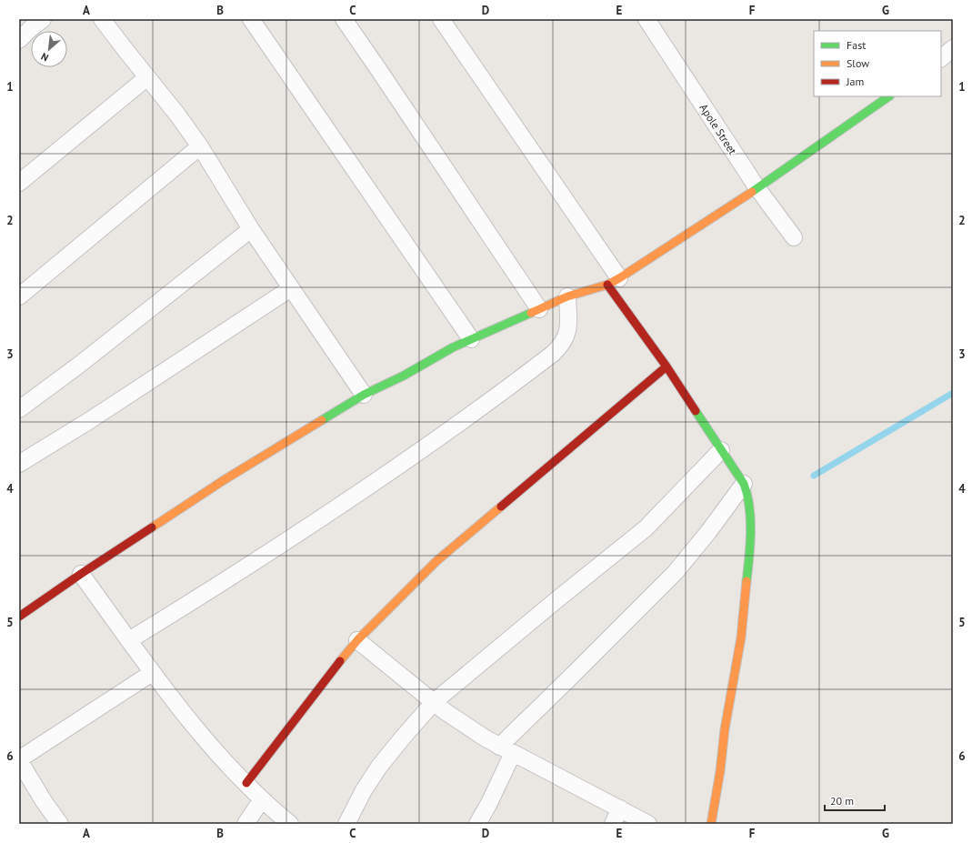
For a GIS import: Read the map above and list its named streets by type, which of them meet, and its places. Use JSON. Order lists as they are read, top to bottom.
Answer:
{
  "streets": {
    "street": ["Apole Street"]
  },
  "legend": ["Fast", "Slow", "Jam"],
  "scale_bar": "20 m",
  "north": "bottom left",
  "grid": {
    "columns": [
      "A",
      "B",
      "C",
      "D",
      "E",
      "F",
      "G"
    ],
    "rows": [
      "1",
      "2",
      "3",
      "4",
      "5",
      "6"
    ]
  }
}
